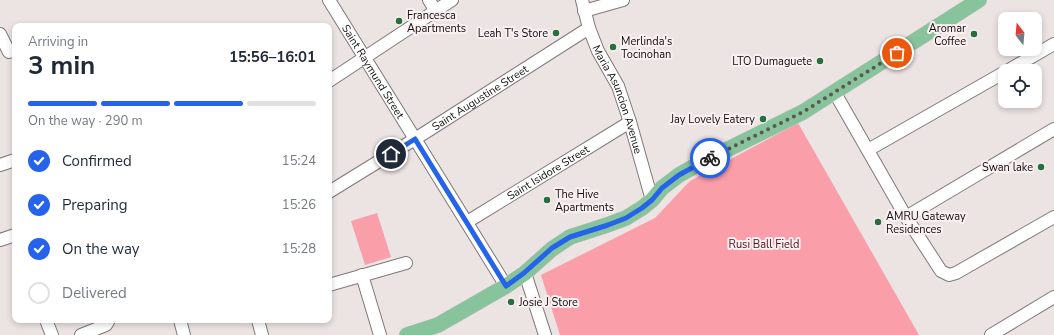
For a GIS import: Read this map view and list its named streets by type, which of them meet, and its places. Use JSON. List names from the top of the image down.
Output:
{
  "streets": {
    "street": [
      "Saint Raymund Street",
      "Saint Augustine Street",
      "Maria Asuncion Avenue",
      "Saint Isidore Street"
    ]
  },
  "crossings": [
    ["Saint Raymund Street", "Saint Augustine Street"],
    ["Saint Raymund Street", "Saint Isidore Street"],
    ["Saint Augustine Street", "Maria Asuncion Avenue"],
    ["Maria Asuncion Avenue", "Saint Isidore Street"]
  ],
  "parks": ["Rusi Ball Field"],
  "places": [
    "Francesca Apartments",
    "Leah T's Store",
    "Aromar Coffee",
    "Merlinda's Tocinohan",
    "LTO Dumaguete",
    "Jay Lovely Eatery",
    "Swan lake",
    "The Hive Apartments",
    "AMRU Gateway Residences",
    "Josie J Store"
  ],
  "north": "top",
  "page": {
    "heading": ["3 min", "Arriving in", "15:56–16:01"],
    "bar": "On the way · 290 m",
    "list": [
      ["Confirmed", "15:24"],
      ["Preparing", "15:26"],
      ["On the way", "15:28"],
      "Delivered"
    ]
  }
}
